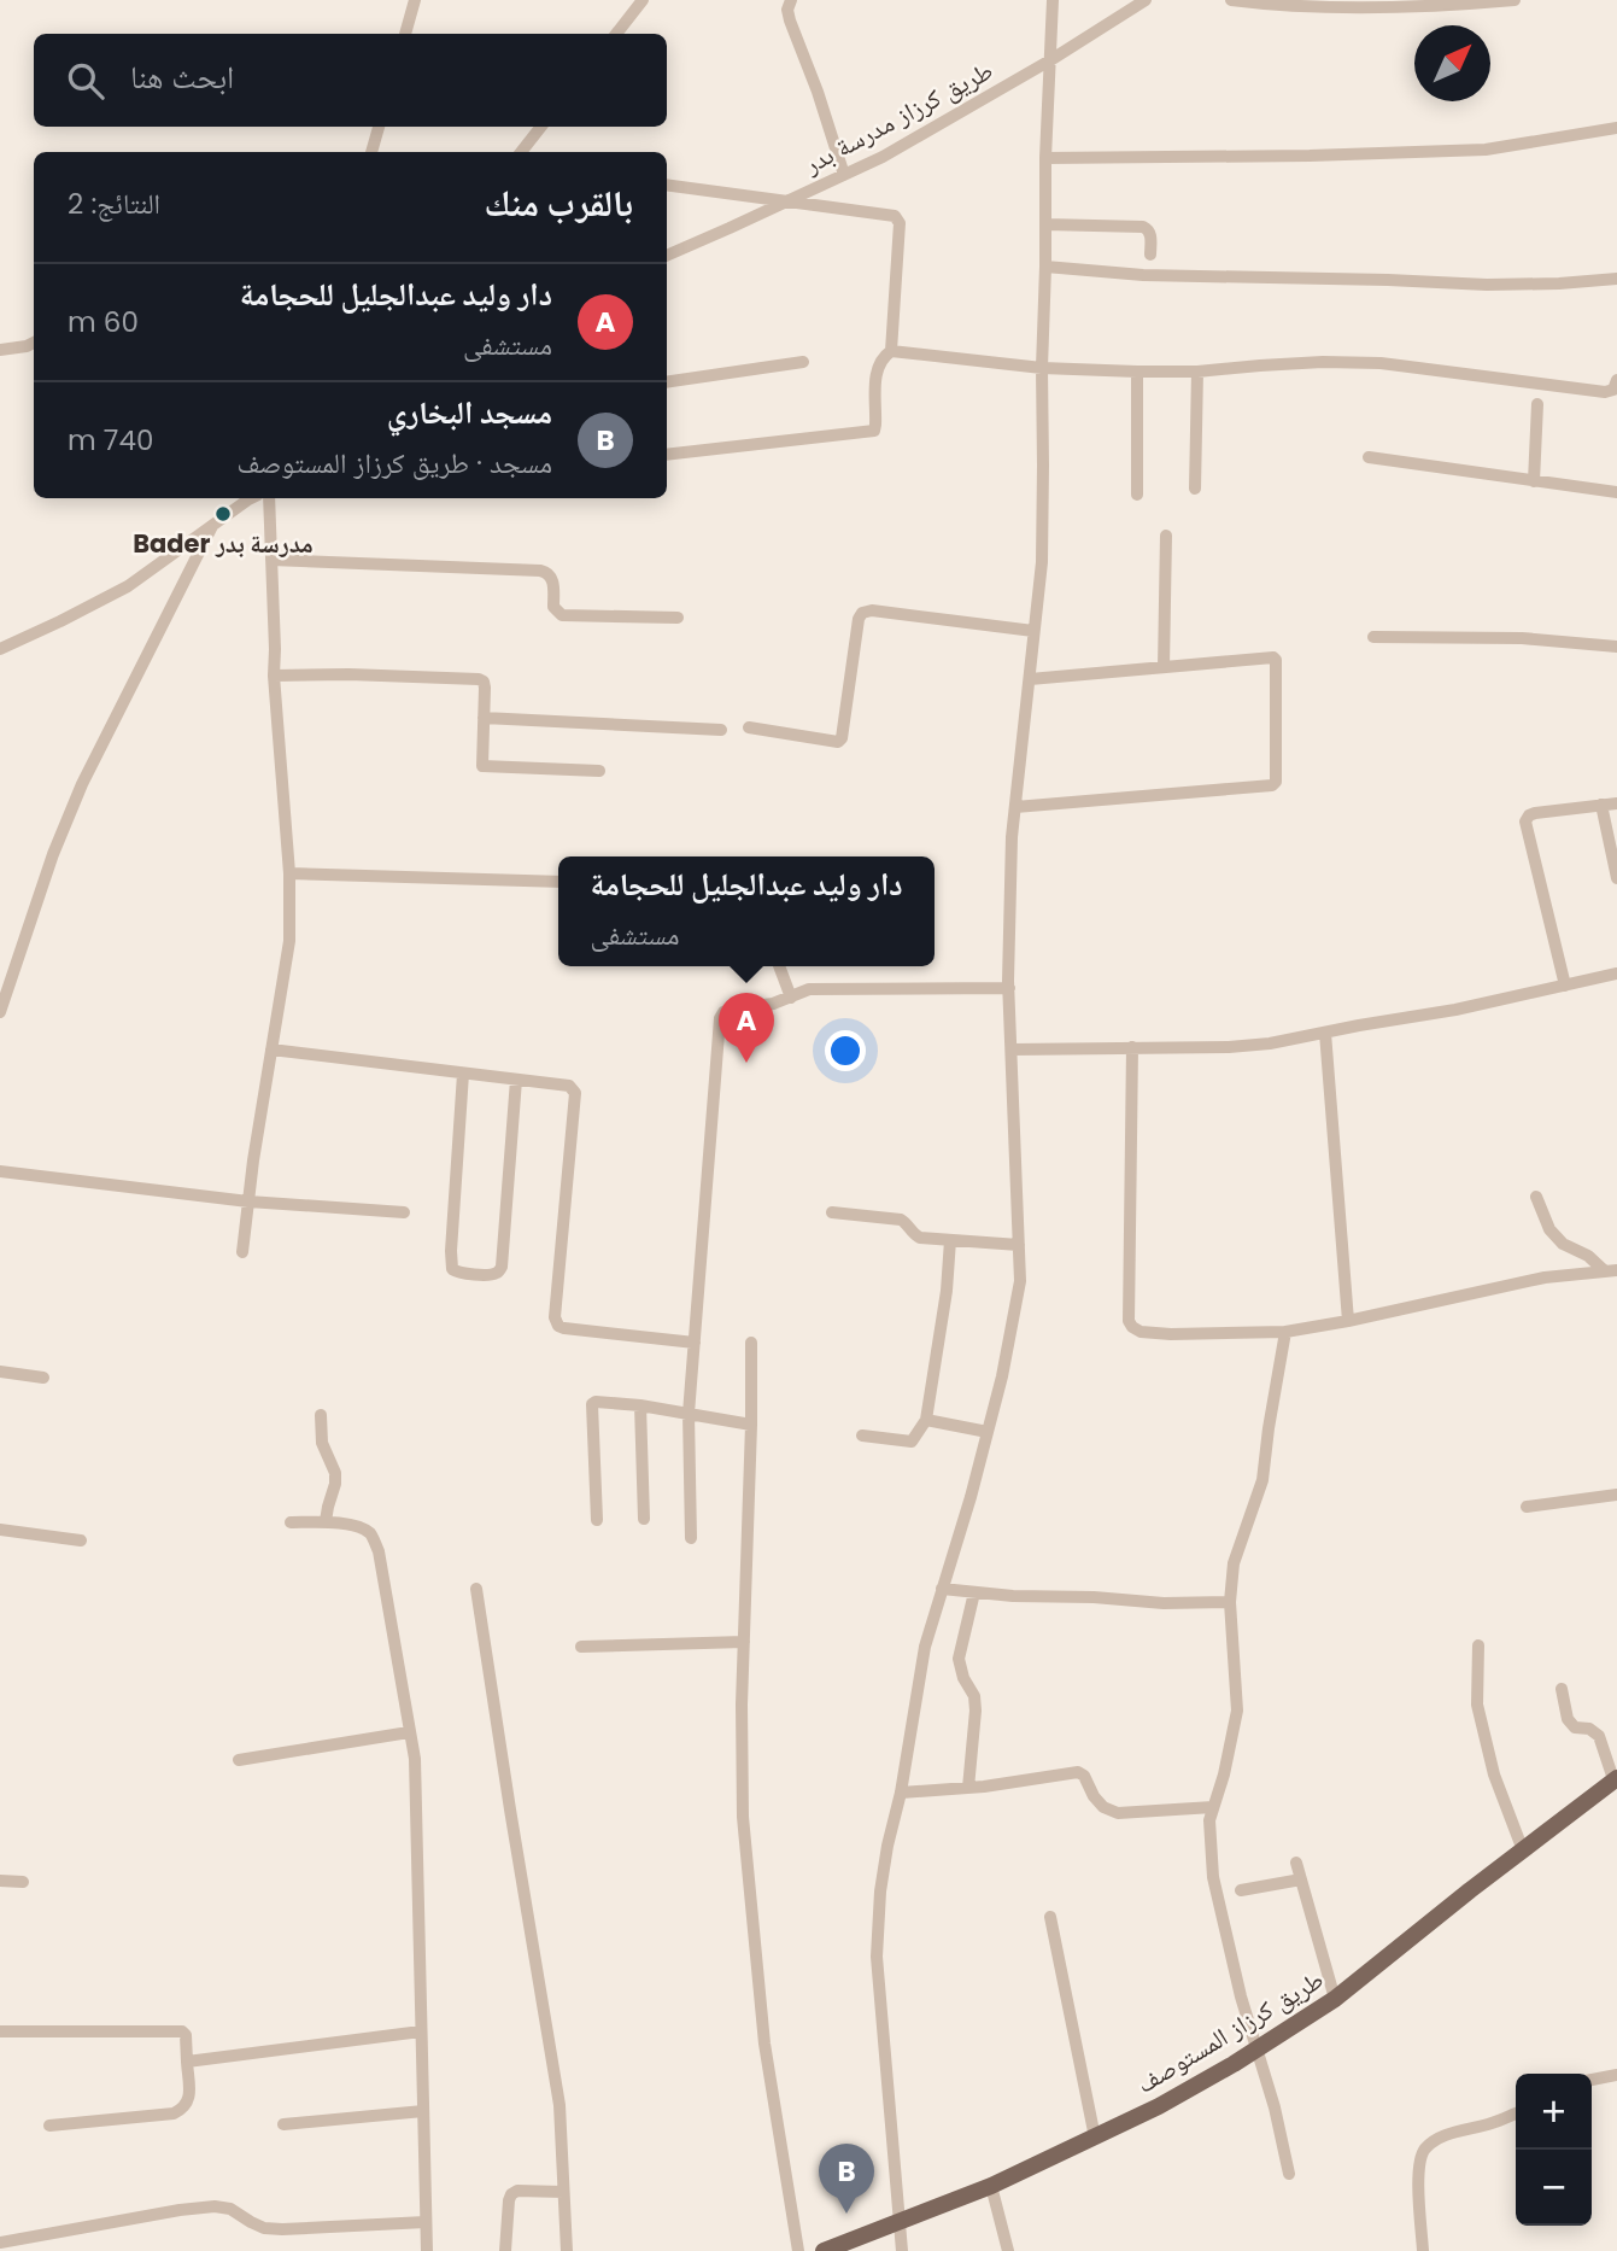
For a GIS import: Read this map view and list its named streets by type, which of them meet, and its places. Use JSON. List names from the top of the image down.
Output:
{
  "streets": {
    "main road": ["طريق كرزاز المستوصف"],
    "street": ["طريق كرزاز مدرسة بدر"]
  },
  "places": ["Bader مدرسة بدر"],
  "north": "top right",
  "page": {
    "search": "ابحث هنا",
    "heading": ["بالقرب منك", "النتائج: 2"],
    "list": [
      {
        "mark": "A",
        "name": "دار وليد عبدالجليل للحجامة",
        "note": "مستشفى",
        "value": "60 m"
      },
      {
        "mark": "B",
        "name": "مسجد البخاري",
        "note": "مسجد · طريق كرزاز المستوصف",
        "value": "740 m"
      }
    ],
    "popup": ["دار وليد عبدالجليل للحجامة", "مستشفى"],
    "pins": ["A", "B"],
    "map_buttons": ["+", "−"]
  }
}
